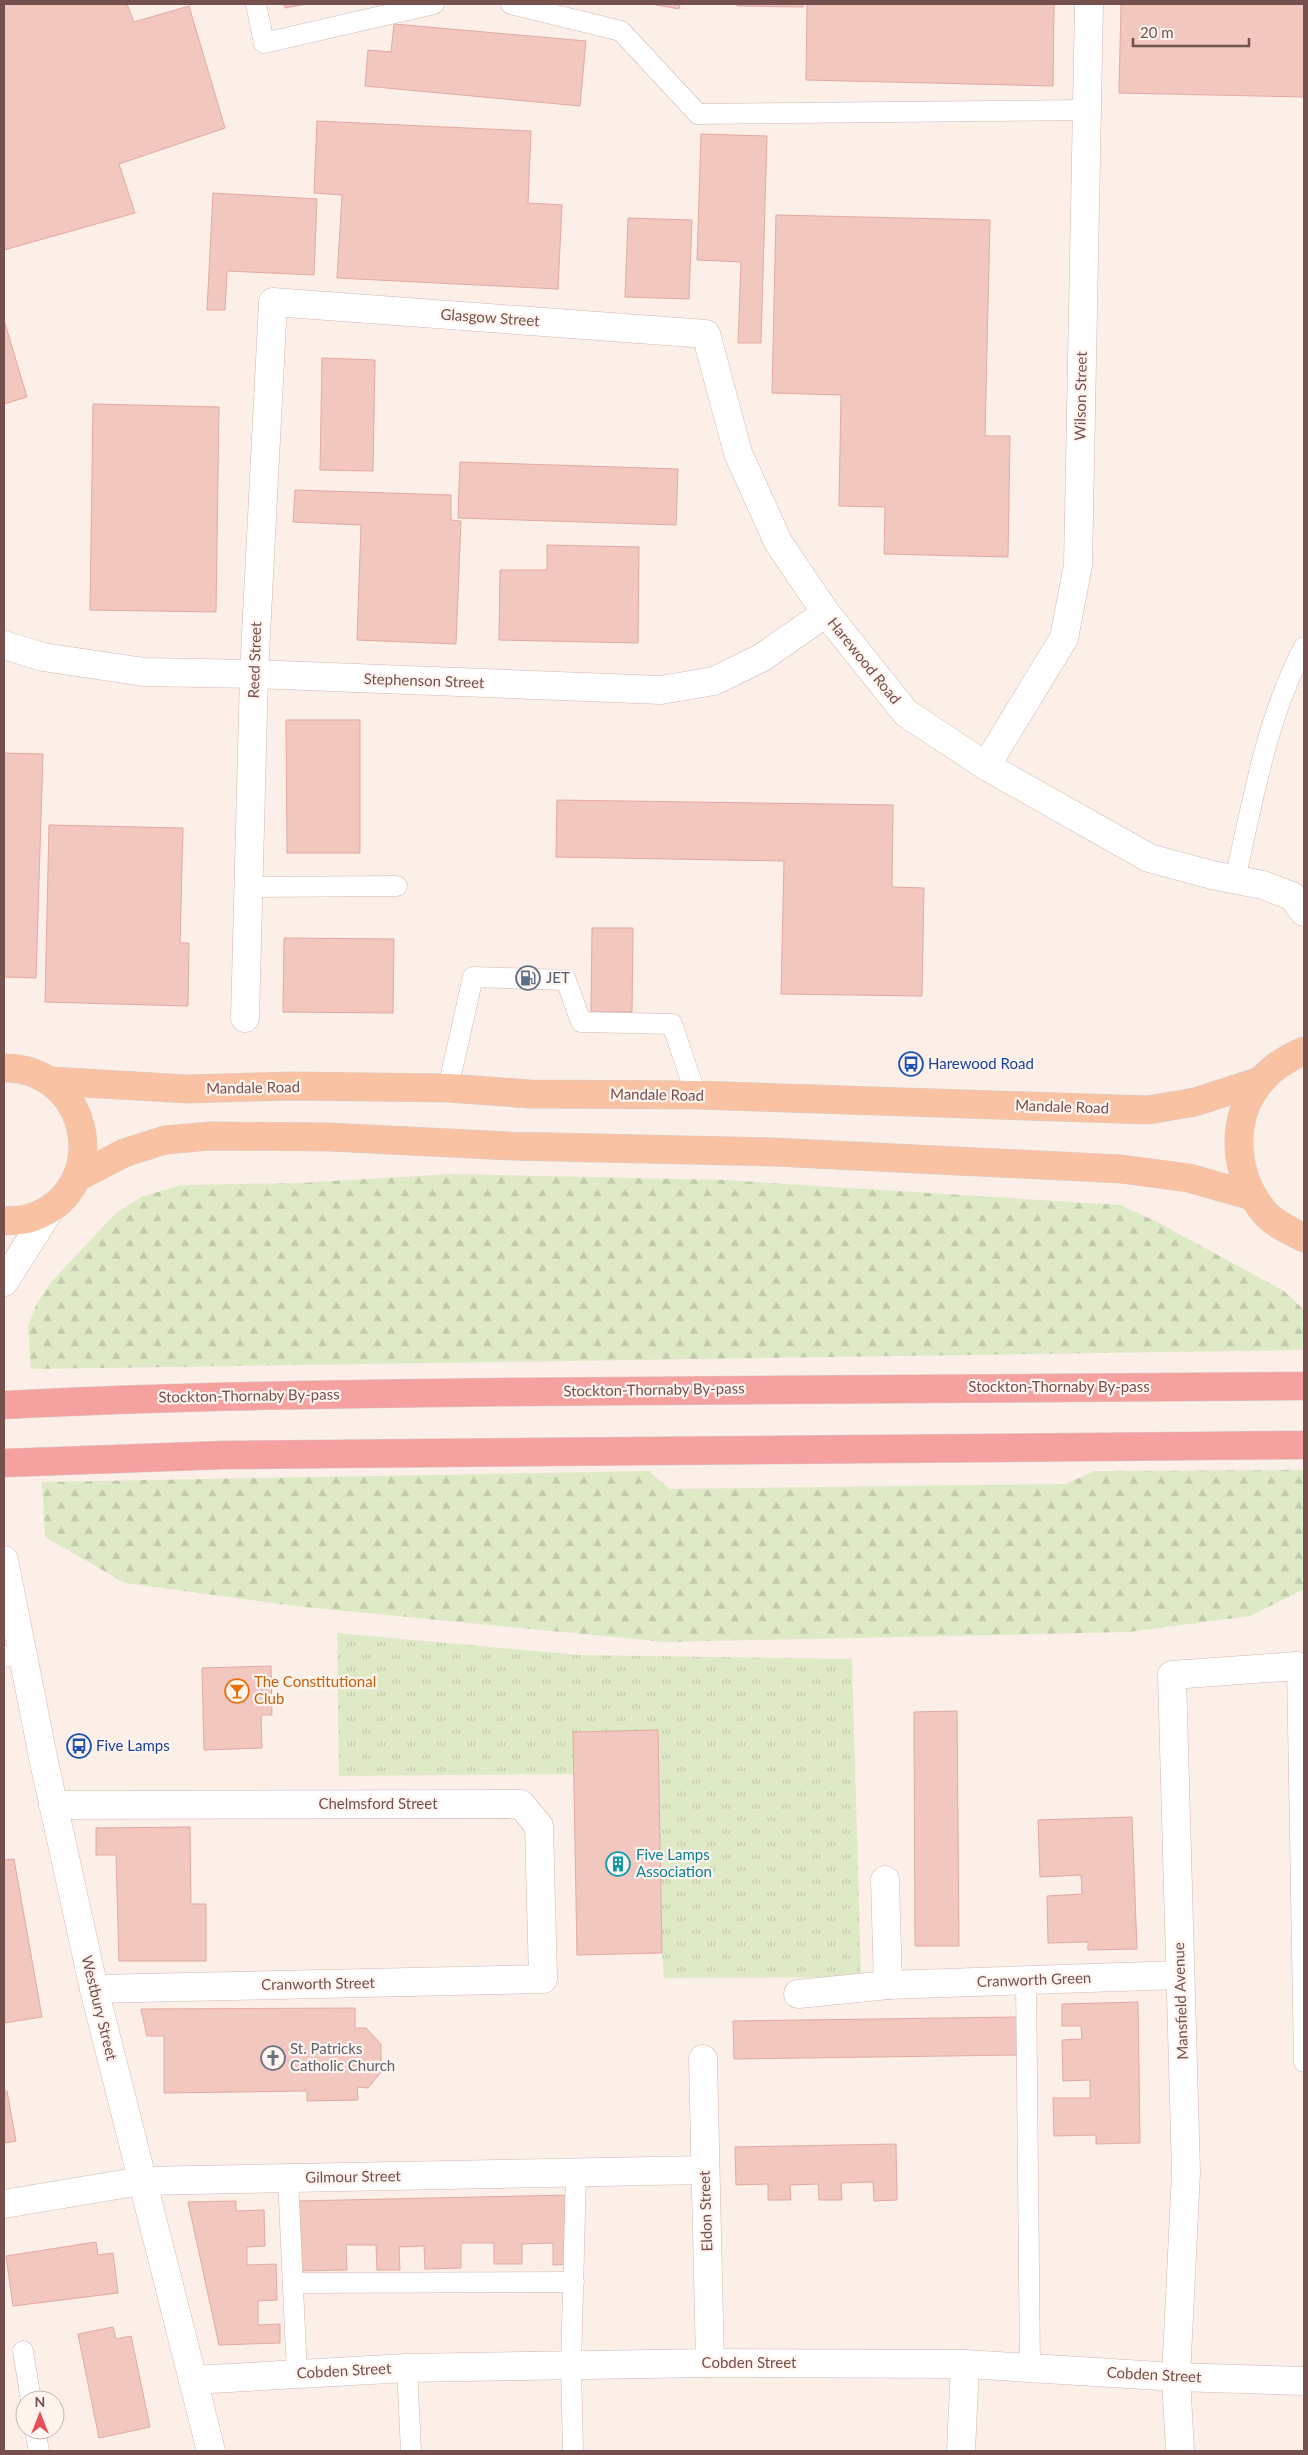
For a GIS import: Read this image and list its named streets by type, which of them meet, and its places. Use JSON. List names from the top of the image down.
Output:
{
  "streets": {
    "highway": ["Stockton-Thornaby By-pass"],
    "main road": ["Mandale Road"],
    "street": [
      "Glasgow Street",
      "Wilson Street",
      "Reed Street",
      "Harewood Road",
      "Stephenson Street",
      "Chelmsford Street",
      "Cranworth Green",
      "Cranworth Street",
      "Mansfield Avenue",
      "Westbury Street",
      "Gilmour Street",
      "Eldon Street",
      "Cobden Street"
    ]
  },
  "crossings": [
    ["Glasgow Street", "Reed Street"],
    ["Glasgow Street", "Harewood Road"],
    ["Wilson Street", "Harewood Road"],
    ["Reed Street", "Stephenson Street"],
    ["Harewood Road", "Stephenson Street"],
    ["Chelmsford Street", "Cranworth Street"],
    ["Chelmsford Street", "Westbury Street"],
    ["Cranworth Green", "Mansfield Avenue"],
    ["Cranworth Street", "Westbury Street"],
    ["Mansfield Avenue", "Cobden Street"],
    ["Westbury Street", "Gilmour Street"],
    ["Westbury Street", "Cobden Street"],
    ["Gilmour Street", "Eldon Street"],
    ["Eldon Street", "Cobden Street"]
  ],
  "places": {
    "fuel station": ["JET"],
    "bus stop": ["Harewood Road", "Five Lamps"],
    "bar": ["The Constitutional Club"],
    "building": ["Five Lamps Association"],
    "church": ["St. Patricks Catholic Church"]
  },
  "scale_bar": "20 m",
  "north": "top"
}
